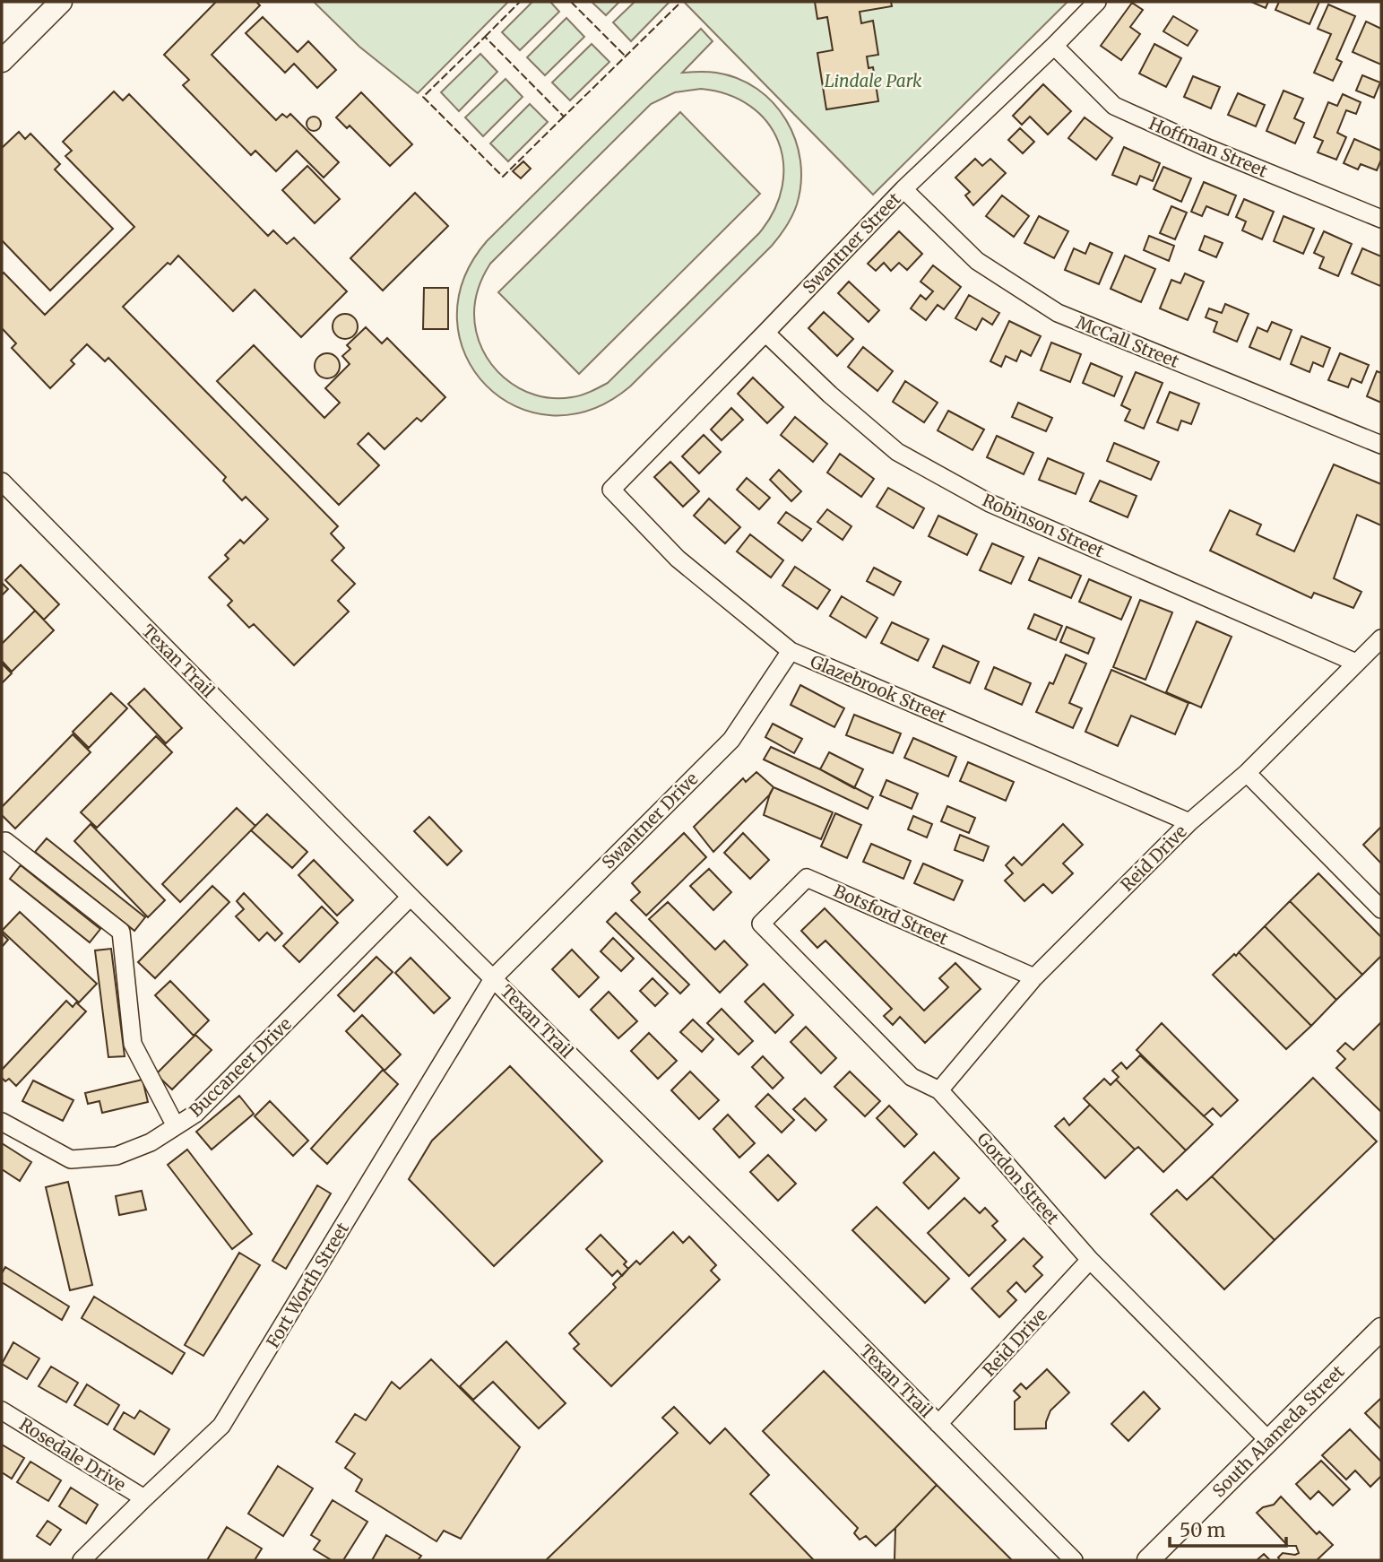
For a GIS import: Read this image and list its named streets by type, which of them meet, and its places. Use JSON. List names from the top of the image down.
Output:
{
  "streets": {
    "main road": ["South Alameda Street"],
    "street": [
      "Hoffman Street",
      "Swantner Street",
      "McCall Street",
      "Robinson Street",
      "Texan Trail",
      "Glazebrook Street",
      "Swantner Drive",
      "Reid Drive",
      "Botsford Street",
      "Buccaneer Drive",
      "Gordon Street",
      "Fort Worth Street",
      "Rosedale Drive"
    ]
  },
  "crossings": [
    ["Hoffman Street", "Swantner Street"],
    ["Swantner Street", "McCall Street"],
    ["Swantner Street", "Robinson Street"],
    ["Swantner Street", "Glazebrook Street"],
    ["Robinson Street", "Reid Drive"],
    ["Texan Trail", "Swantner Drive"],
    ["Texan Trail", "Reid Drive"],
    ["Texan Trail", "Buccaneer Drive"],
    ["Texan Trail", "Fort Worth Street"],
    ["Glazebrook Street", "Swantner Drive"],
    ["Glazebrook Street", "Reid Drive"],
    ["Swantner Drive", "Fort Worth Street"],
    ["Reid Drive", "Botsford Street"],
    ["Reid Drive", "Gordon Street"],
    ["Botsford Street", "Gordon Street"],
    ["Gordon Street", "South Alameda Street"],
    ["Fort Worth Street", "Rosedale Drive"]
  ],
  "parks": ["Lindale Park"],
  "scale_bar": "50 m"
}
